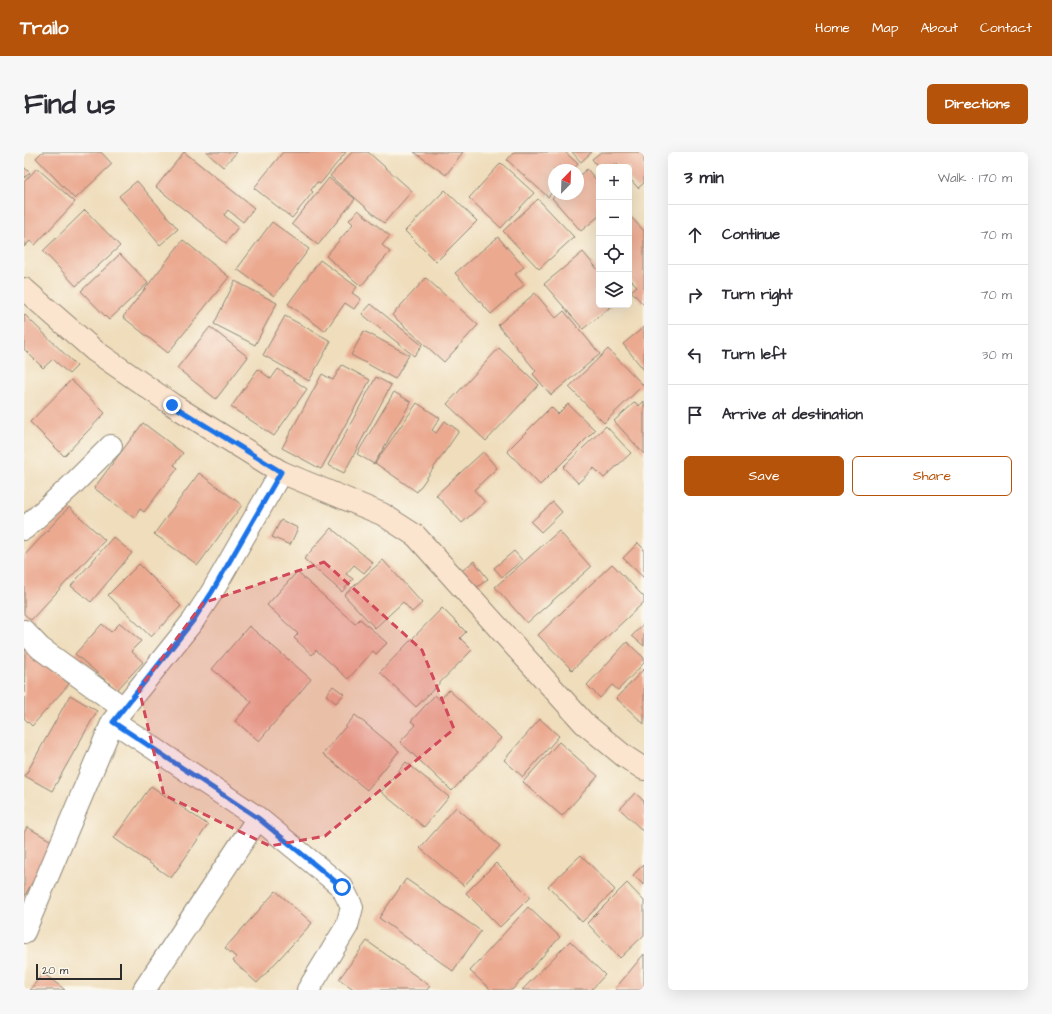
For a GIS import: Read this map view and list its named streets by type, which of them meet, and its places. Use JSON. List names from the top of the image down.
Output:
{
  "scale_bar": "20 m",
  "north": "top right",
  "page": {
    "header": "Trailo",
    "nav": [
      "Home",
      "Map",
      "About",
      "Contact"
    ],
    "buttons": [
      "Directions",
      ["Save", "Share"]
    ],
    "title": "Find us",
    "heading": ["3 min", "Walk · 170 m"],
    "map_buttons": ["+", "−"],
    "list": [
      ["Continue", "70 m"],
      ["Turn right", "70 m"],
      ["Turn left", "30 m"],
      "Arrive at destination"
    ],
    "scale": "20 m"
  }
}
